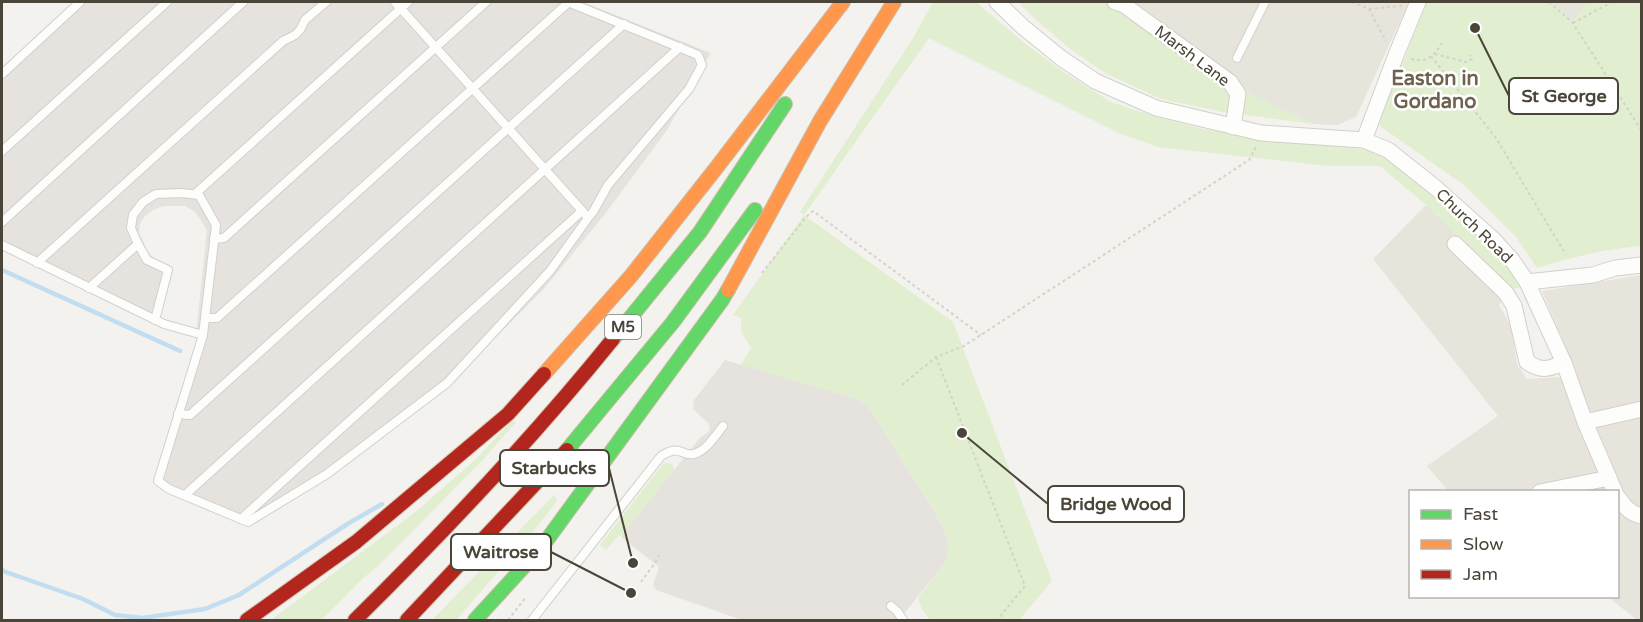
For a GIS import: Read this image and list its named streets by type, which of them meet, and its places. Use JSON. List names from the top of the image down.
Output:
{
  "streets": {
    "highway": ["M5"],
    "street": ["Marsh Lane", "Church Road"]
  },
  "districts": ["Easton in Gordano"],
  "places": [
    "St George",
    "Bridge Wood",
    "Starbucks",
    "Waitrose"
  ],
  "legend": ["Fast", "Slow", "Jam"]
}
